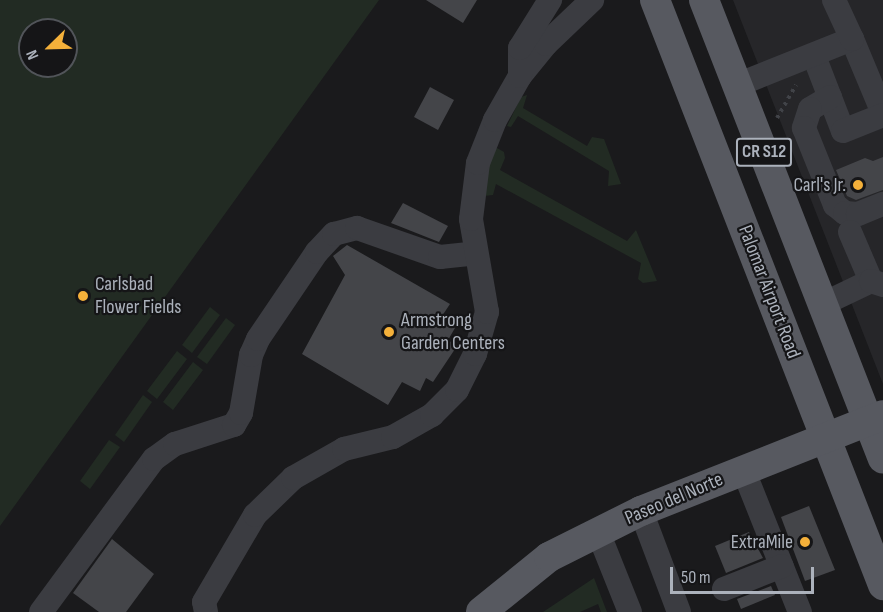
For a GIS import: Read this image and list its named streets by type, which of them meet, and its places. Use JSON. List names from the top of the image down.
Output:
{
  "streets": {
    "main road": ["CR S12", "Palomar Airport Road", "Paseo del Norte"]
  },
  "crossings": [
    ["CR S12", "Paseo del Norte"],
    ["Palomar Airport Road", "Paseo del Norte"]
  ],
  "places": [
    "Carl's Jr.",
    "Carlsbad Flower Fields",
    "Armstrong Garden Centers",
    "ExtraMile"
  ],
  "scale_bar": "50 m",
  "north": "bottom left"
}
